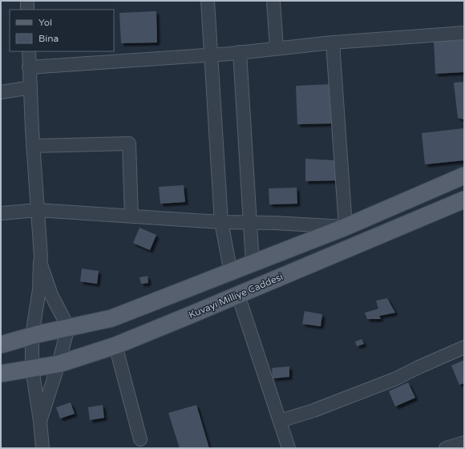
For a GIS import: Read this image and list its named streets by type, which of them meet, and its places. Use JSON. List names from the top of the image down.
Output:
{
  "streets": {
    "main road": ["Kuvayı Milliye Caddesi"]
  },
  "legend": ["Yol", "Bina"]
}
